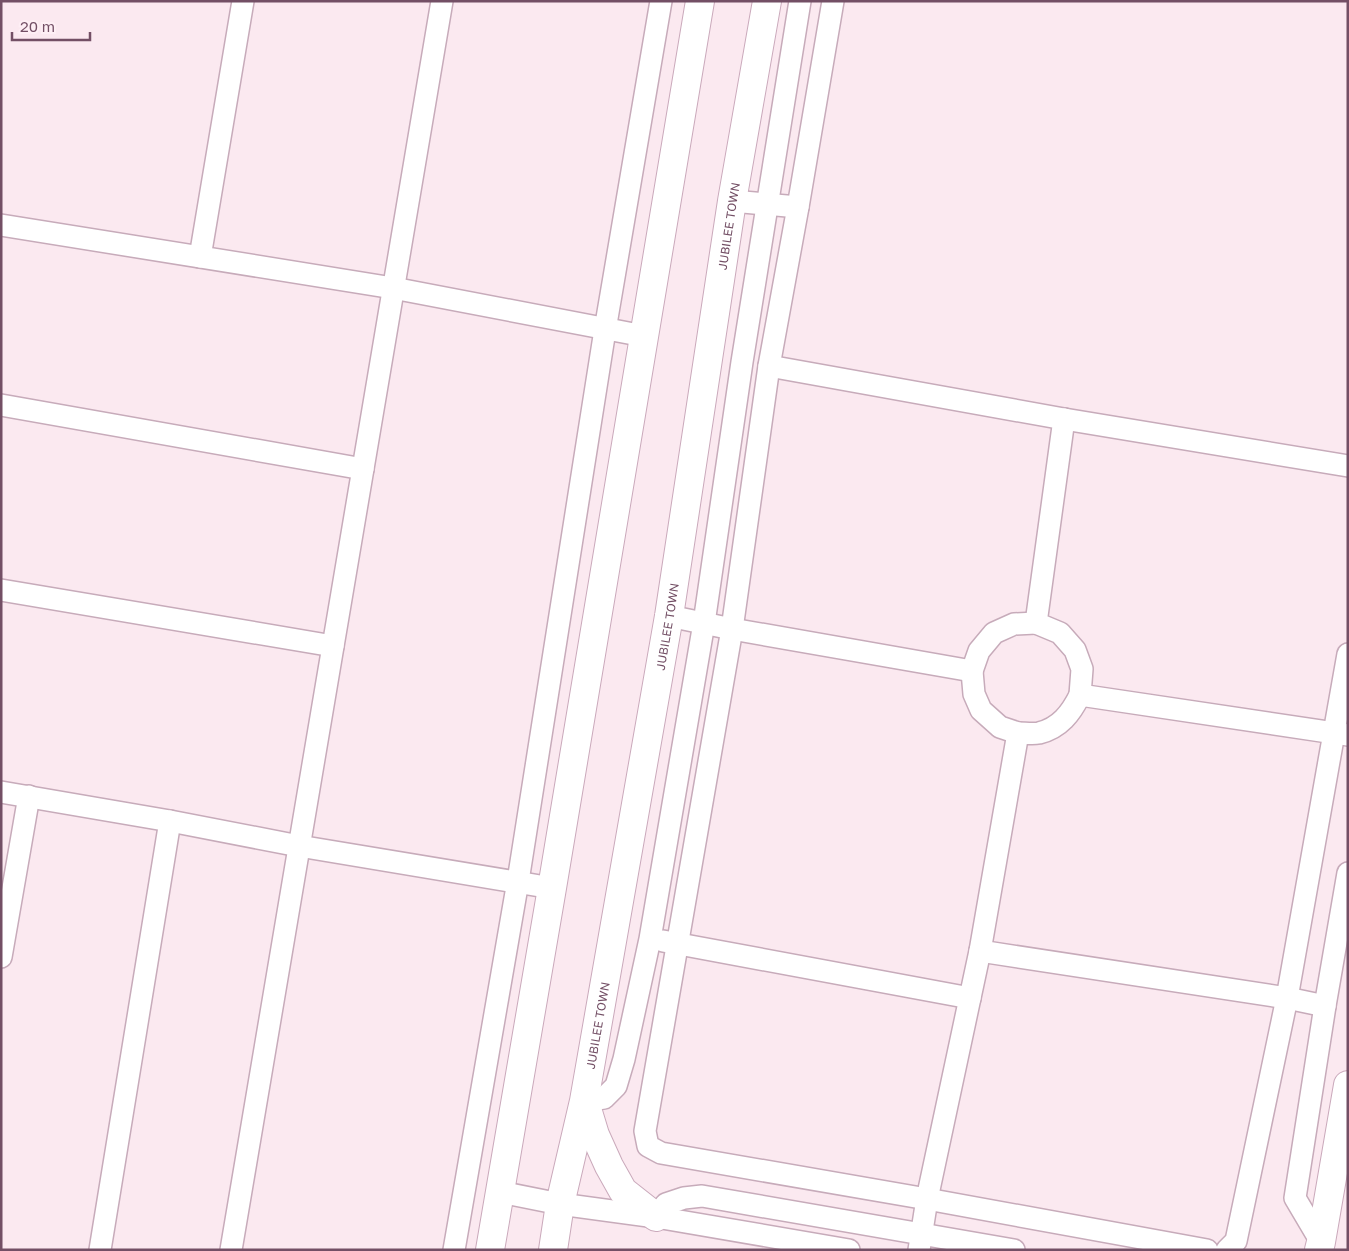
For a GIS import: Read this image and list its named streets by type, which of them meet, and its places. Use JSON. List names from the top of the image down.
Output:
{
  "streets": {
    "street": ["JUBILEE TOWN"]
  },
  "scale_bar": "20 m"
}
